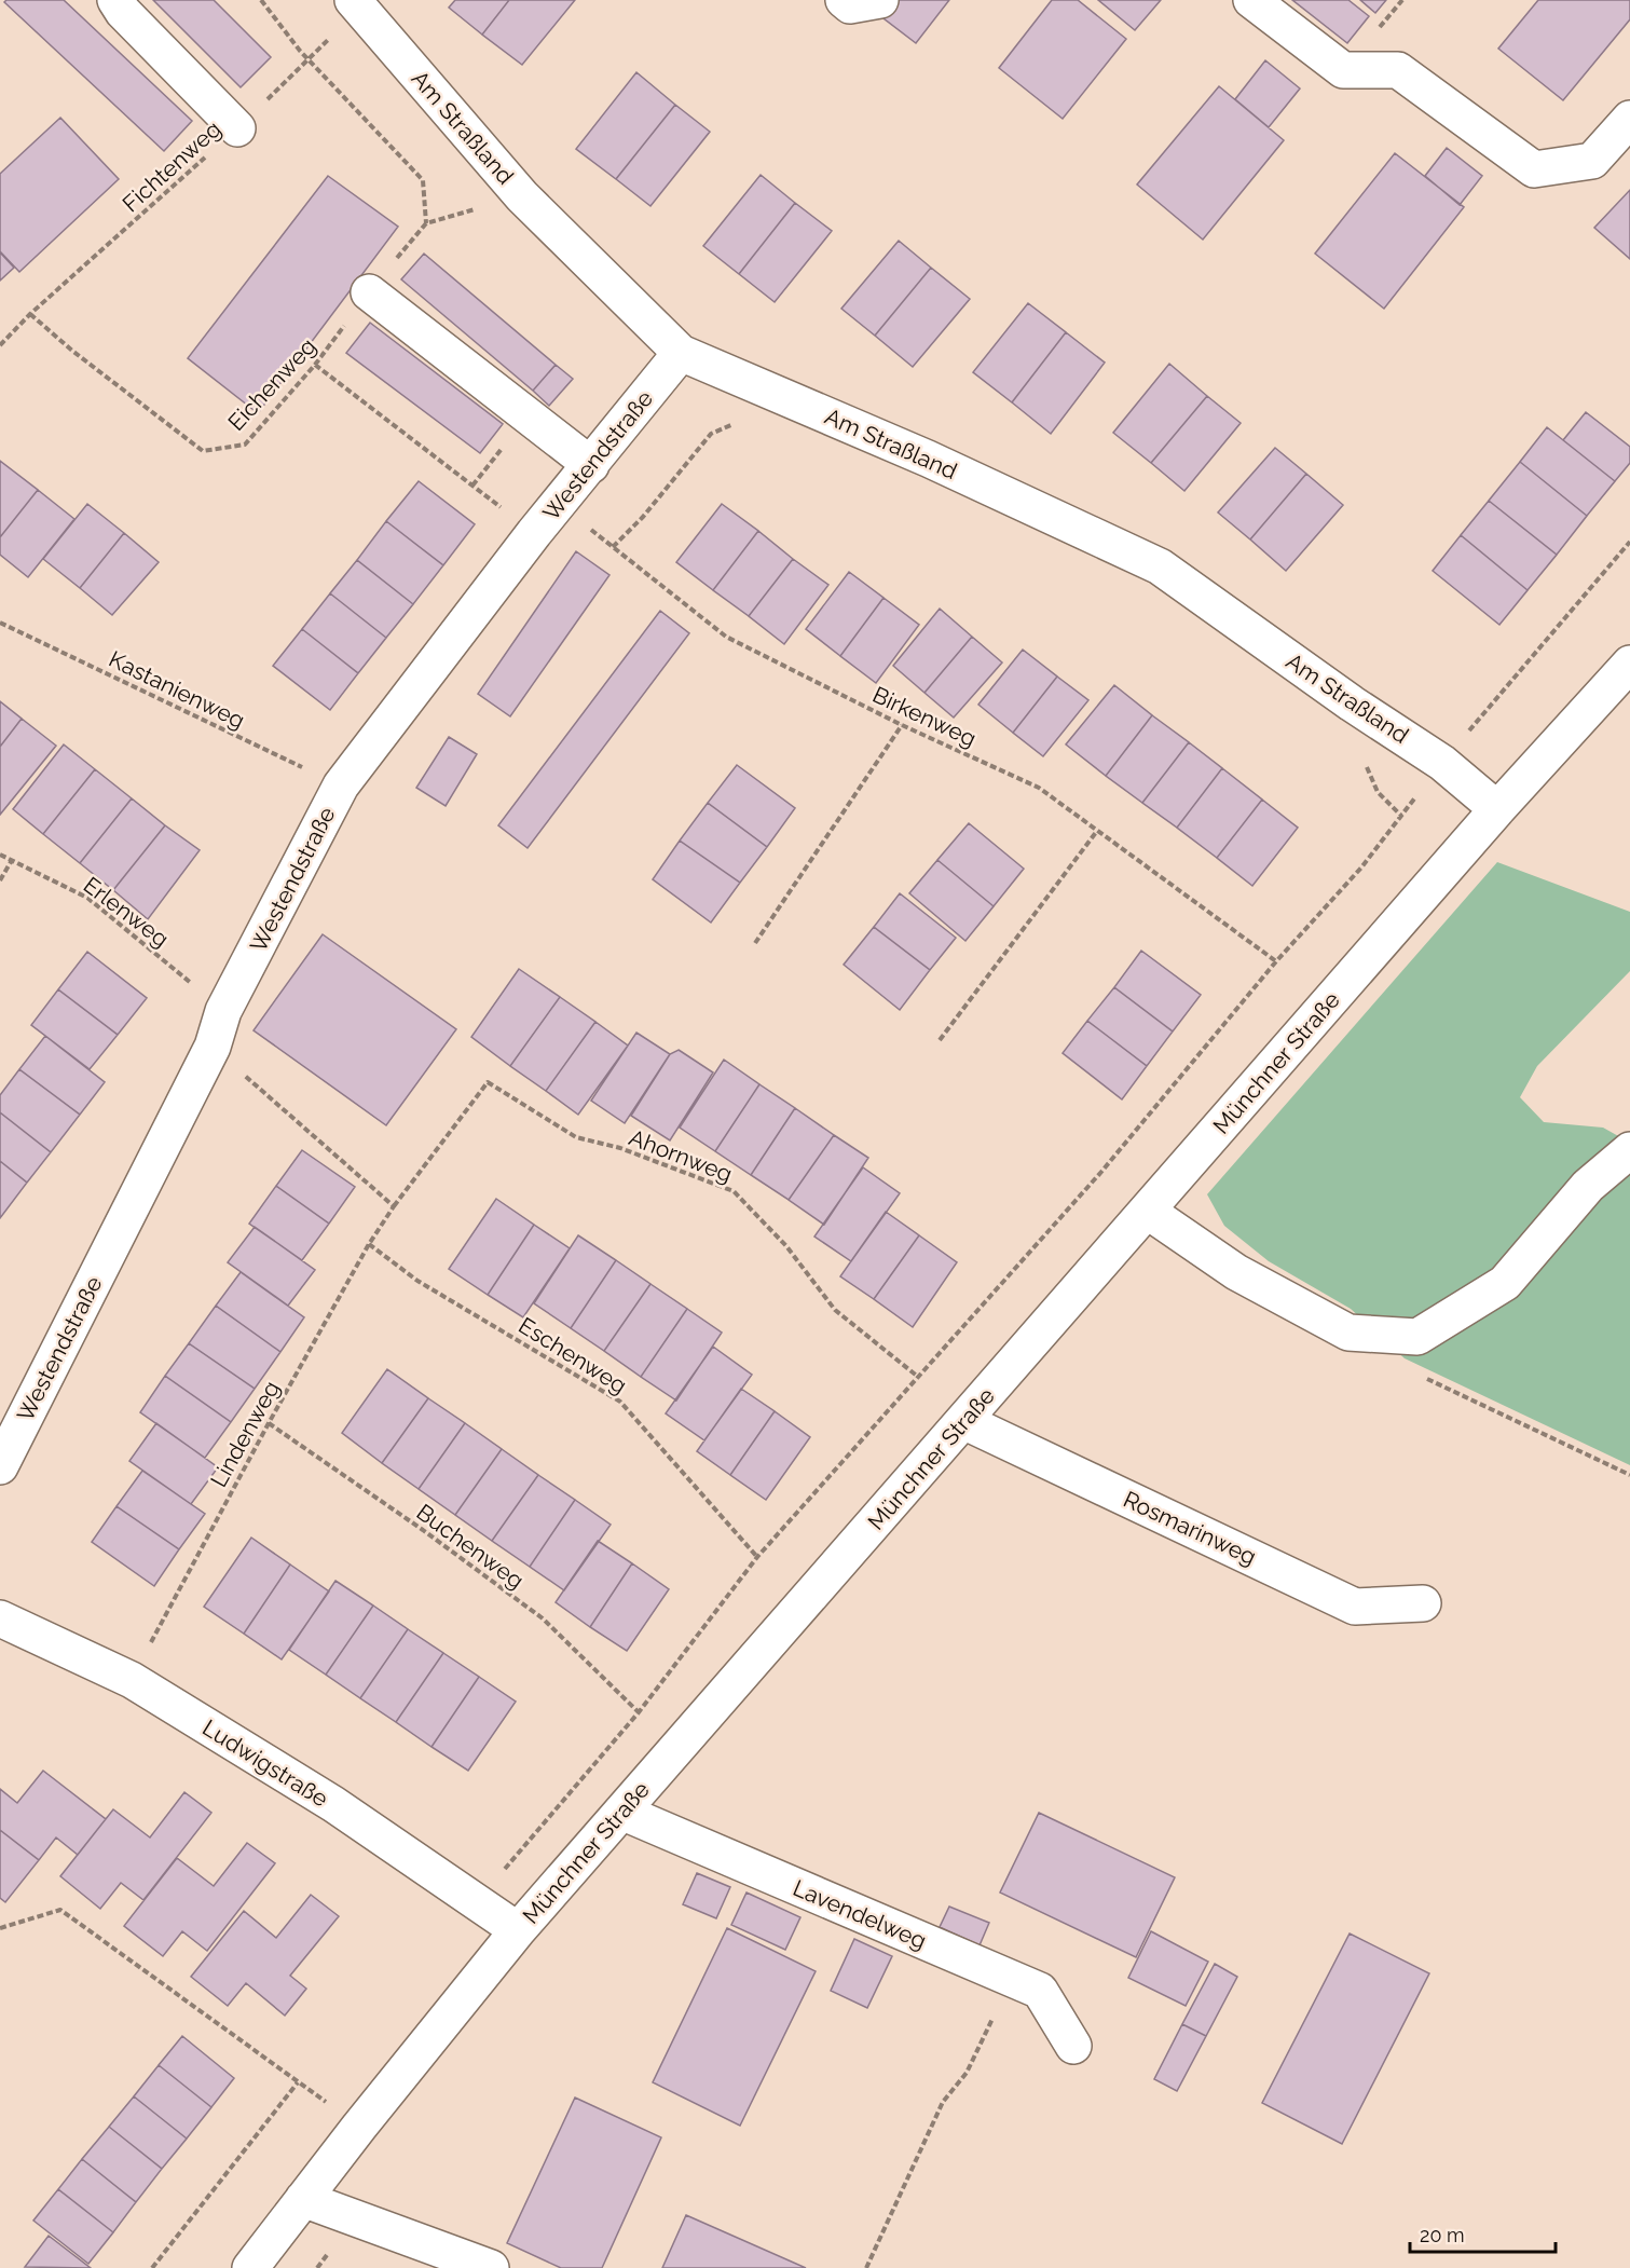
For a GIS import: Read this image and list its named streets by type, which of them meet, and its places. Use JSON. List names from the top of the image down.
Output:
{
  "streets": {
    "street": [
      "Am Straßland",
      "Westendstraße",
      "Münchner Straße",
      "Rosmarinweg",
      "Ludwigstraße",
      "Lavendelweg"
    ],
    "path": [
      "Fichtenweg",
      "Eichenweg",
      "Kastanienweg",
      "Birkenweg",
      "Erlenweg",
      "Ahornweg",
      "Eschenweg",
      "Lindenweg",
      "Buchenweg"
    ]
  },
  "crossings": [
    ["Am Straßland", "Fichtenweg"],
    ["Am Straßland", "Westendstraße"],
    ["Am Straßland", "Münchner Straße"],
    ["Fichtenweg", "Eichenweg"],
    ["Westendstraße", "Kastanienweg"],
    ["Westendstraße", "Birkenweg"],
    ["Westendstraße", "Erlenweg"],
    ["Birkenweg", "Ahornweg"],
    ["Münchner Straße", "Rosmarinweg"],
    ["Münchner Straße", "Ludwigstraße"],
    ["Münchner Straße", "Lavendelweg"],
    ["Ahornweg", "Lindenweg"],
    ["Eschenweg", "Lindenweg"],
    ["Lindenweg", "Buchenweg"],
    ["Lindenweg", "Ludwigstraße"]
  ],
  "scale_bar": "20 m"
}
